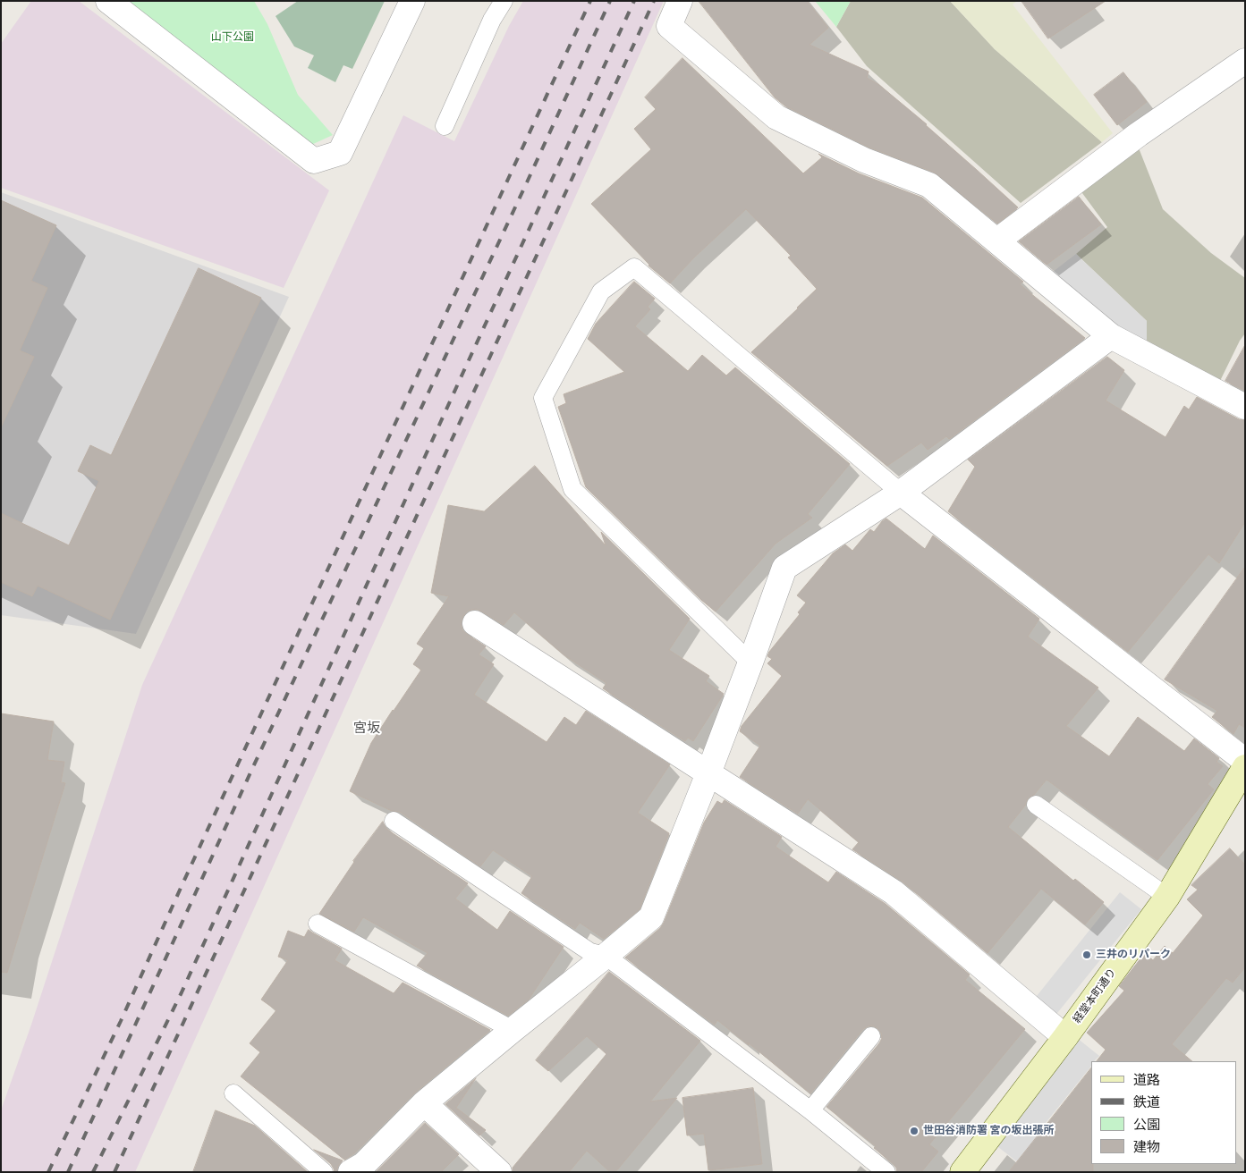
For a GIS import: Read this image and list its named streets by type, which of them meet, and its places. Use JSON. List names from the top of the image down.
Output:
{
  "streets": {
    "main road": ["経堂本町通り"]
  },
  "districts": ["宮坂"],
  "parks": ["山下公園"],
  "places": ["三井のリパーク", "世田谷消防署 宮の坂出張所"],
  "legend": [
    "道路",
    "鉄道",
    "公園",
    "建物"
  ]
}
